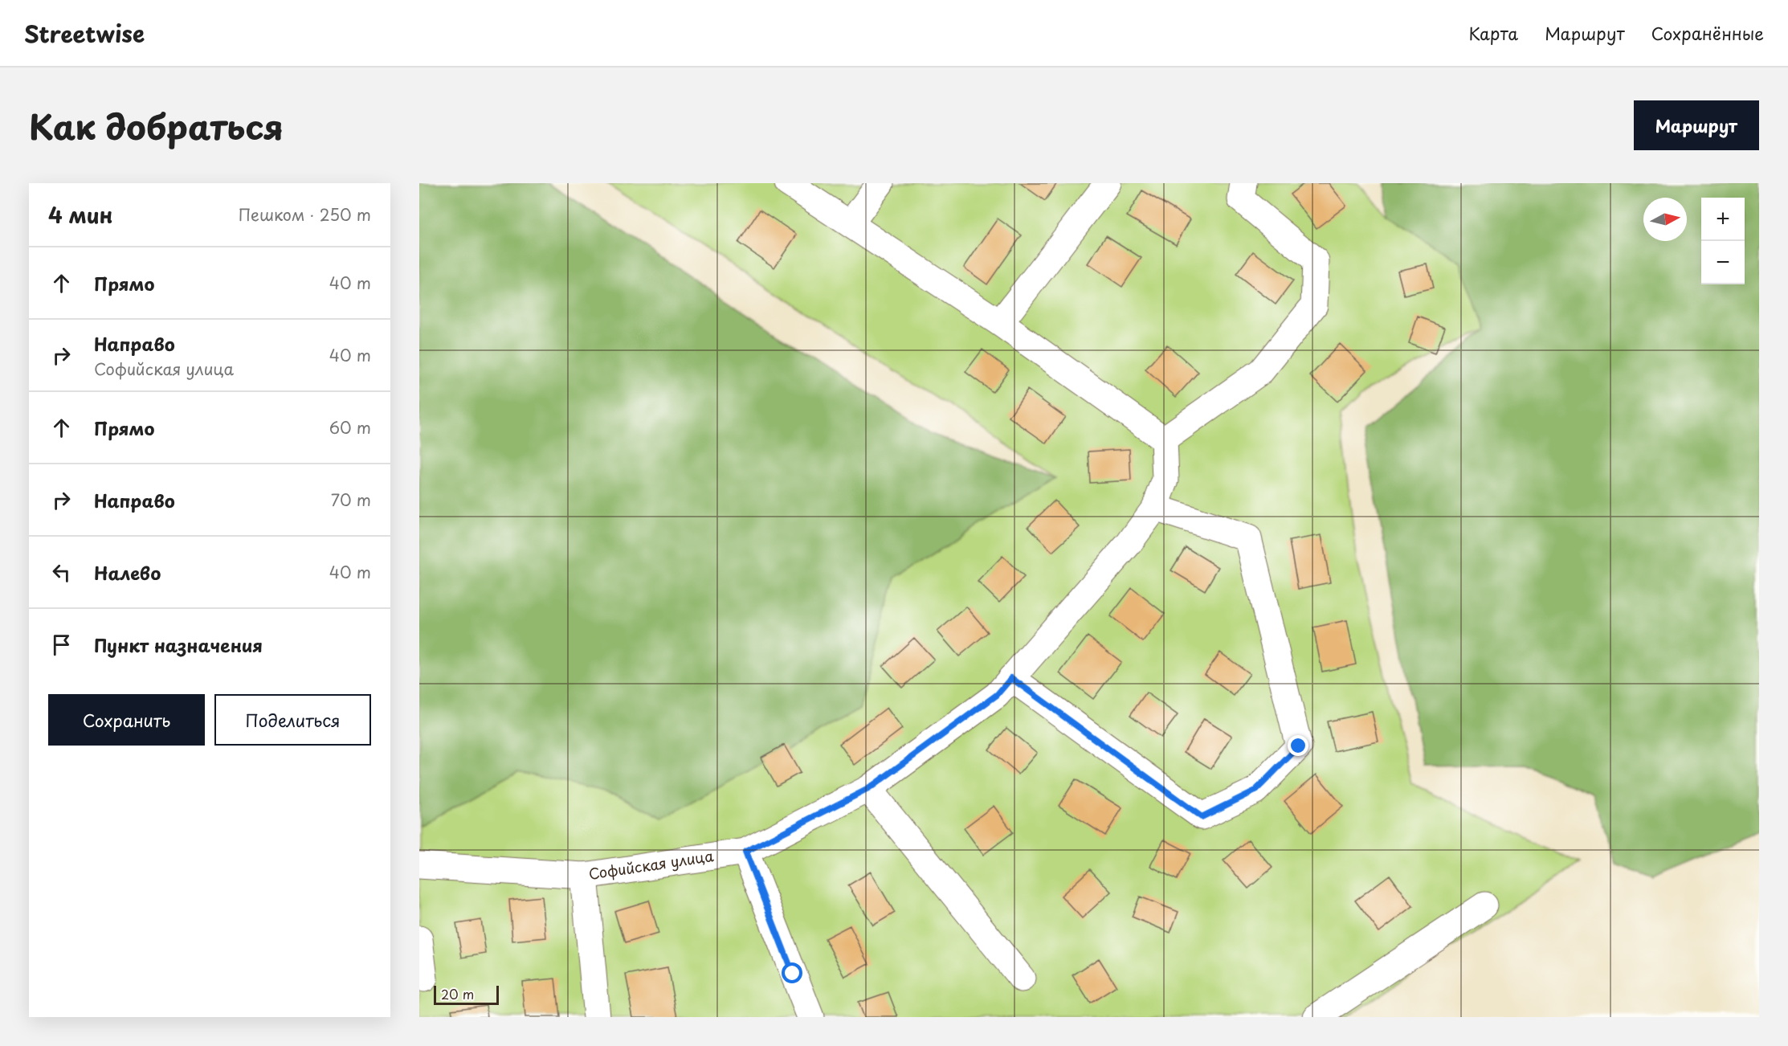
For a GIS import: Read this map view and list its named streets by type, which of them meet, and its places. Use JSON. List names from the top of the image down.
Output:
{
  "streets": {
    "street": ["Софийская улица"]
  },
  "scale_bar": "20 m",
  "north": "right",
  "page": {
    "header": "Streetwise",
    "nav": ["Карта", "Маршрут", "Сохранённые"],
    "title": "Как добраться",
    "buttons": [
      "Маршрут",
      ["Сохранить", "Поделиться"]
    ],
    "heading": ["4 мин", "Пешком · 250 m"],
    "map_buttons": ["+", "−"],
    "list": [
      ["Прямо", "40 m"],
      ["Направо", "Софийская улица", "40 m"],
      ["Прямо", "60 m"],
      ["Направо", "70 m"],
      ["Налево", "40 m"],
      "Пункт назначения"
    ],
    "scale": "20 m"
  }
}
